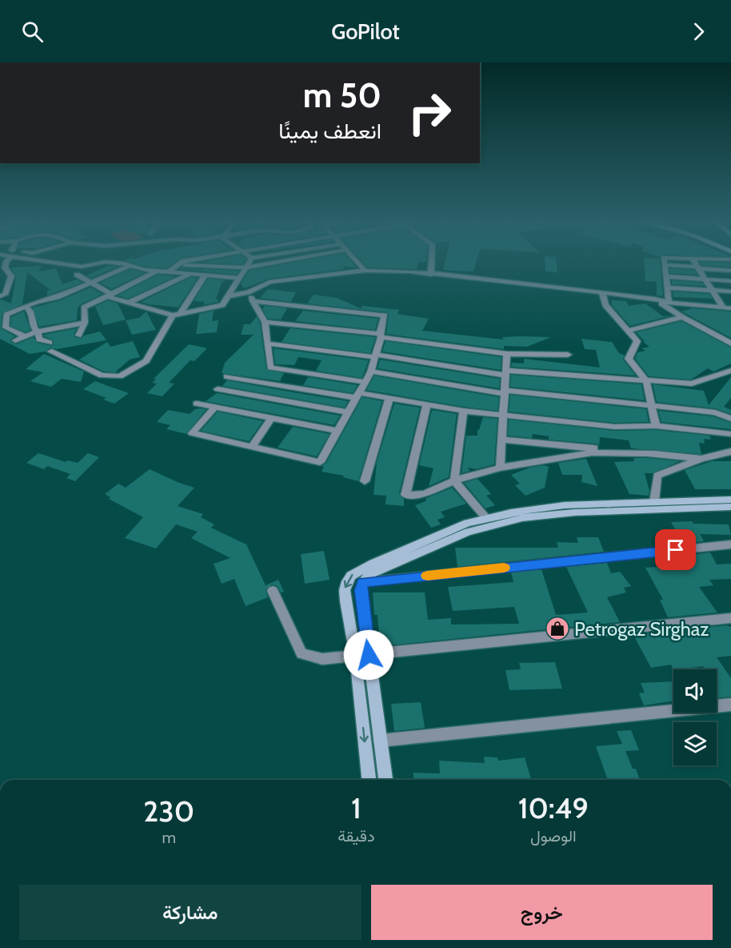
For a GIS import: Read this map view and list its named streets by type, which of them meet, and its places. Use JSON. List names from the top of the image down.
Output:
{
  "places": {
    "shop": ["Petrogaz Sirghaz"]
  },
  "page": {
    "header": "GoPilot",
    "turn": ["50 m", "انعطف يمينًا"],
    "eta": [
      "10:49",
      "الوصول",
      "1",
      "دقيقة",
      "230",
      "m"
    ],
    "buttons": ["خروج", "مشاركة"]
  }
}
